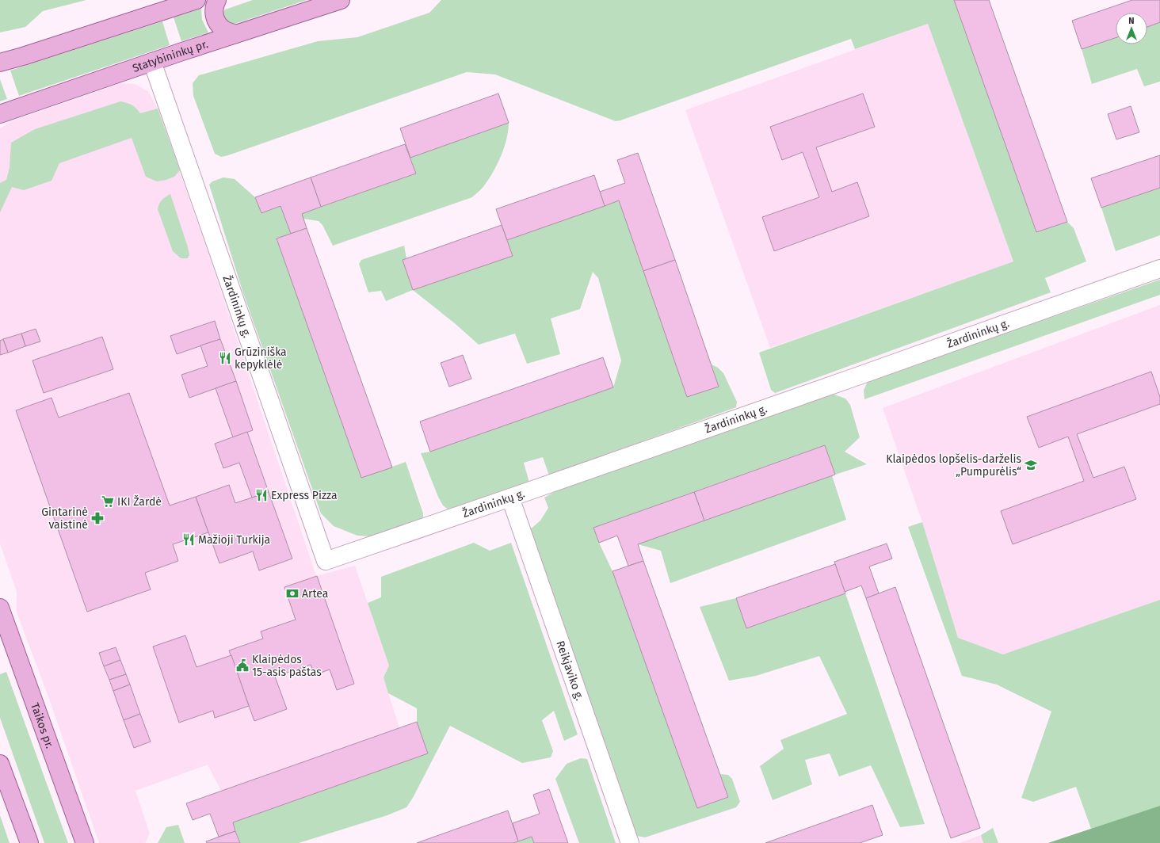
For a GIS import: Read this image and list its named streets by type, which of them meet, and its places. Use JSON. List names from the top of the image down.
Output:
{
  "streets": {
    "main road": ["Statybininkų pr.", "Taikos pr."],
    "street": ["Žardininkų g.", "Reikjaviko g."]
  },
  "crossings": [
    ["Statybininkų pr.", "Žardininkų g."],
    ["Žardininkų g.", "Reikjaviko g."]
  ],
  "places": {
    "restaurant": ["Grūziniška kepyklėlė", "Express Pizza", "Mažioji Turkija"],
    "school or university": ["Klaipėdos lopšelis-darželis „Pumpurėlis“"],
    "supermarket": ["IKI Žardė"],
    "pharmacy": ["Gintarinė vaistinė"],
    "bank": ["Artea"],
    "public building": ["Klaipėdos 15-asis paštas"]
  },
  "north": "top"
}
